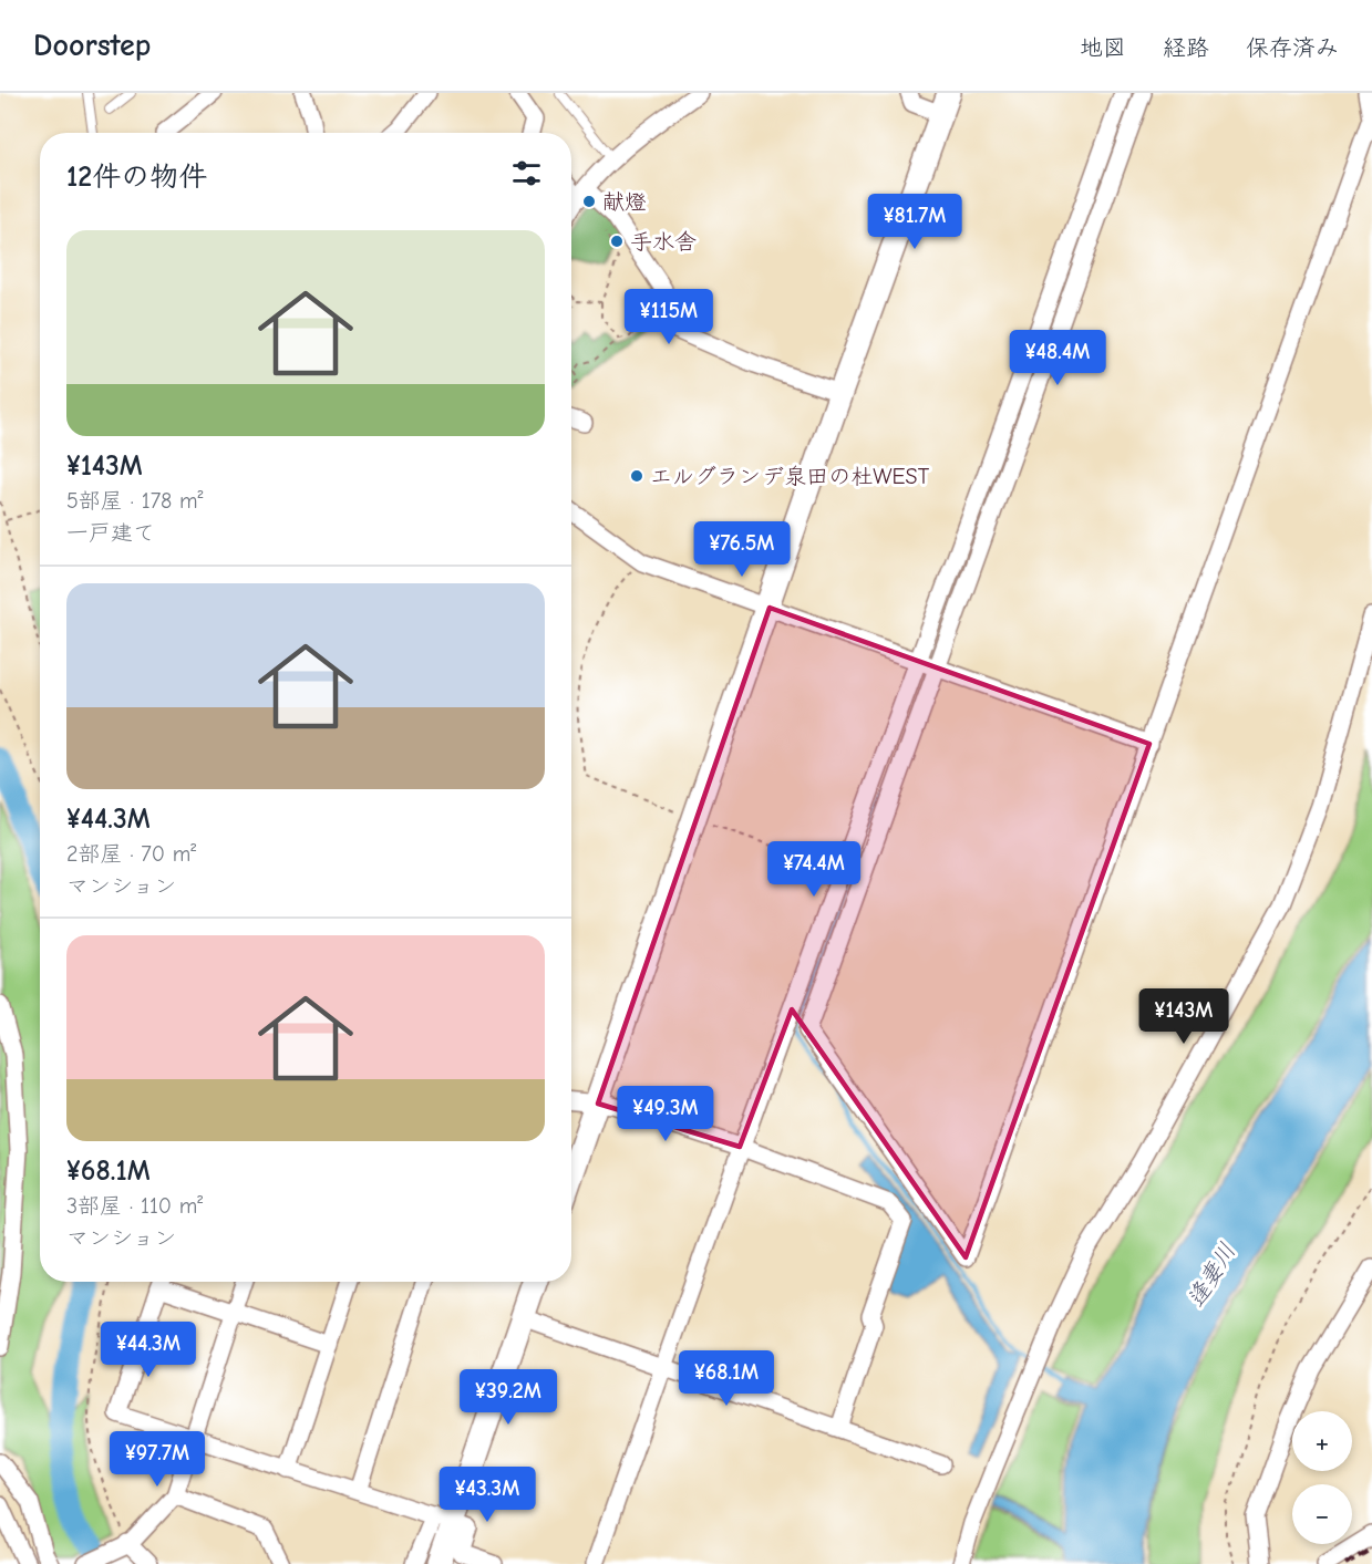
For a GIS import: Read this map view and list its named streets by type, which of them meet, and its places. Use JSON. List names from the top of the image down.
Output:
{
  "water": ["逢妻川"],
  "places": ["献燈", "手水舎", "エルグランデ泉田の杜WEST"],
  "page": {
    "header": "Doorstep",
    "nav": ["地図", "経路", "保存済み"],
    "heading": "12件の物件",
    "price": [
      "¥81.7M",
      "¥115M",
      "¥48.4M",
      "¥76.5M",
      "¥74.4M",
      "¥143M",
      "¥49.3M",
      "¥44.3M",
      "¥68.1M",
      "¥39.2M",
      "¥97.7M",
      "¥43.3M"
    ],
    "list": [
      {
        "name": "¥143M",
        "note": "5部屋 · 178 m² · 一戸建て"
      },
      {
        "name": "¥44.3M",
        "note": "2部屋 · 70 m² · マンション"
      },
      {
        "name": "¥68.1M",
        "note": "3部屋 · 110 m² · マンション"
      }
    ],
    "map_buttons": ["+", "−"]
  }
}
